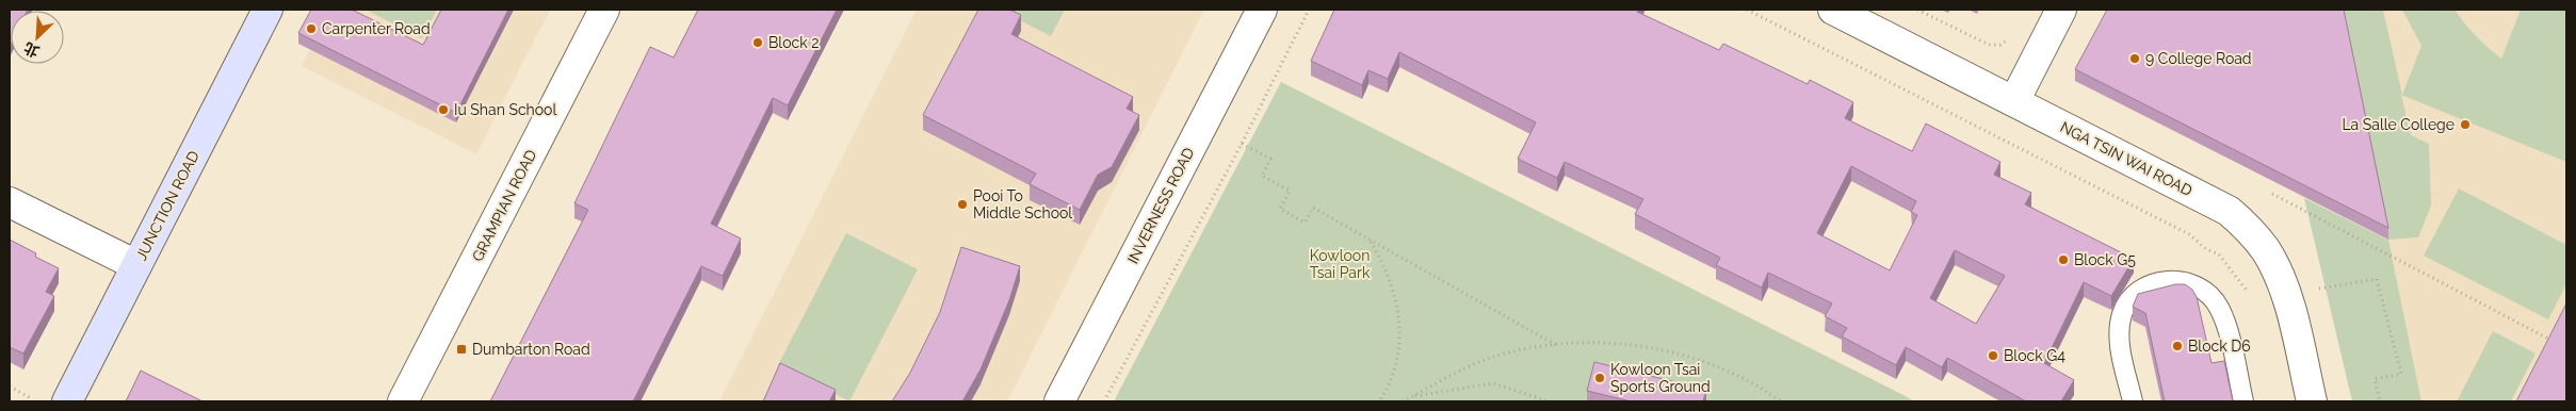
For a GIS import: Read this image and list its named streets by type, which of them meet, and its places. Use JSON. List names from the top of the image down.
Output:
{
  "streets": {
    "main road": ["JUNCTION ROAD"],
    "street": ["NGA TSIN WAI ROAD", "GRAMPIAN ROAD", "INVERNESS ROAD"]
  },
  "parks": ["Kowloon Tsai Park"],
  "places": {
    "other": [
      "Carpenter Road",
      "Block 2",
      "9 College Road",
      "Iu Shan School",
      "La Salle College",
      "Pooi To Middle School",
      "Block G5",
      "Block D6",
      "Block G4",
      "Kowloon Tsai Sports Ground"
    ],
    "transit": ["Dumbarton Road"]
  },
  "north": "bottom left"
}
